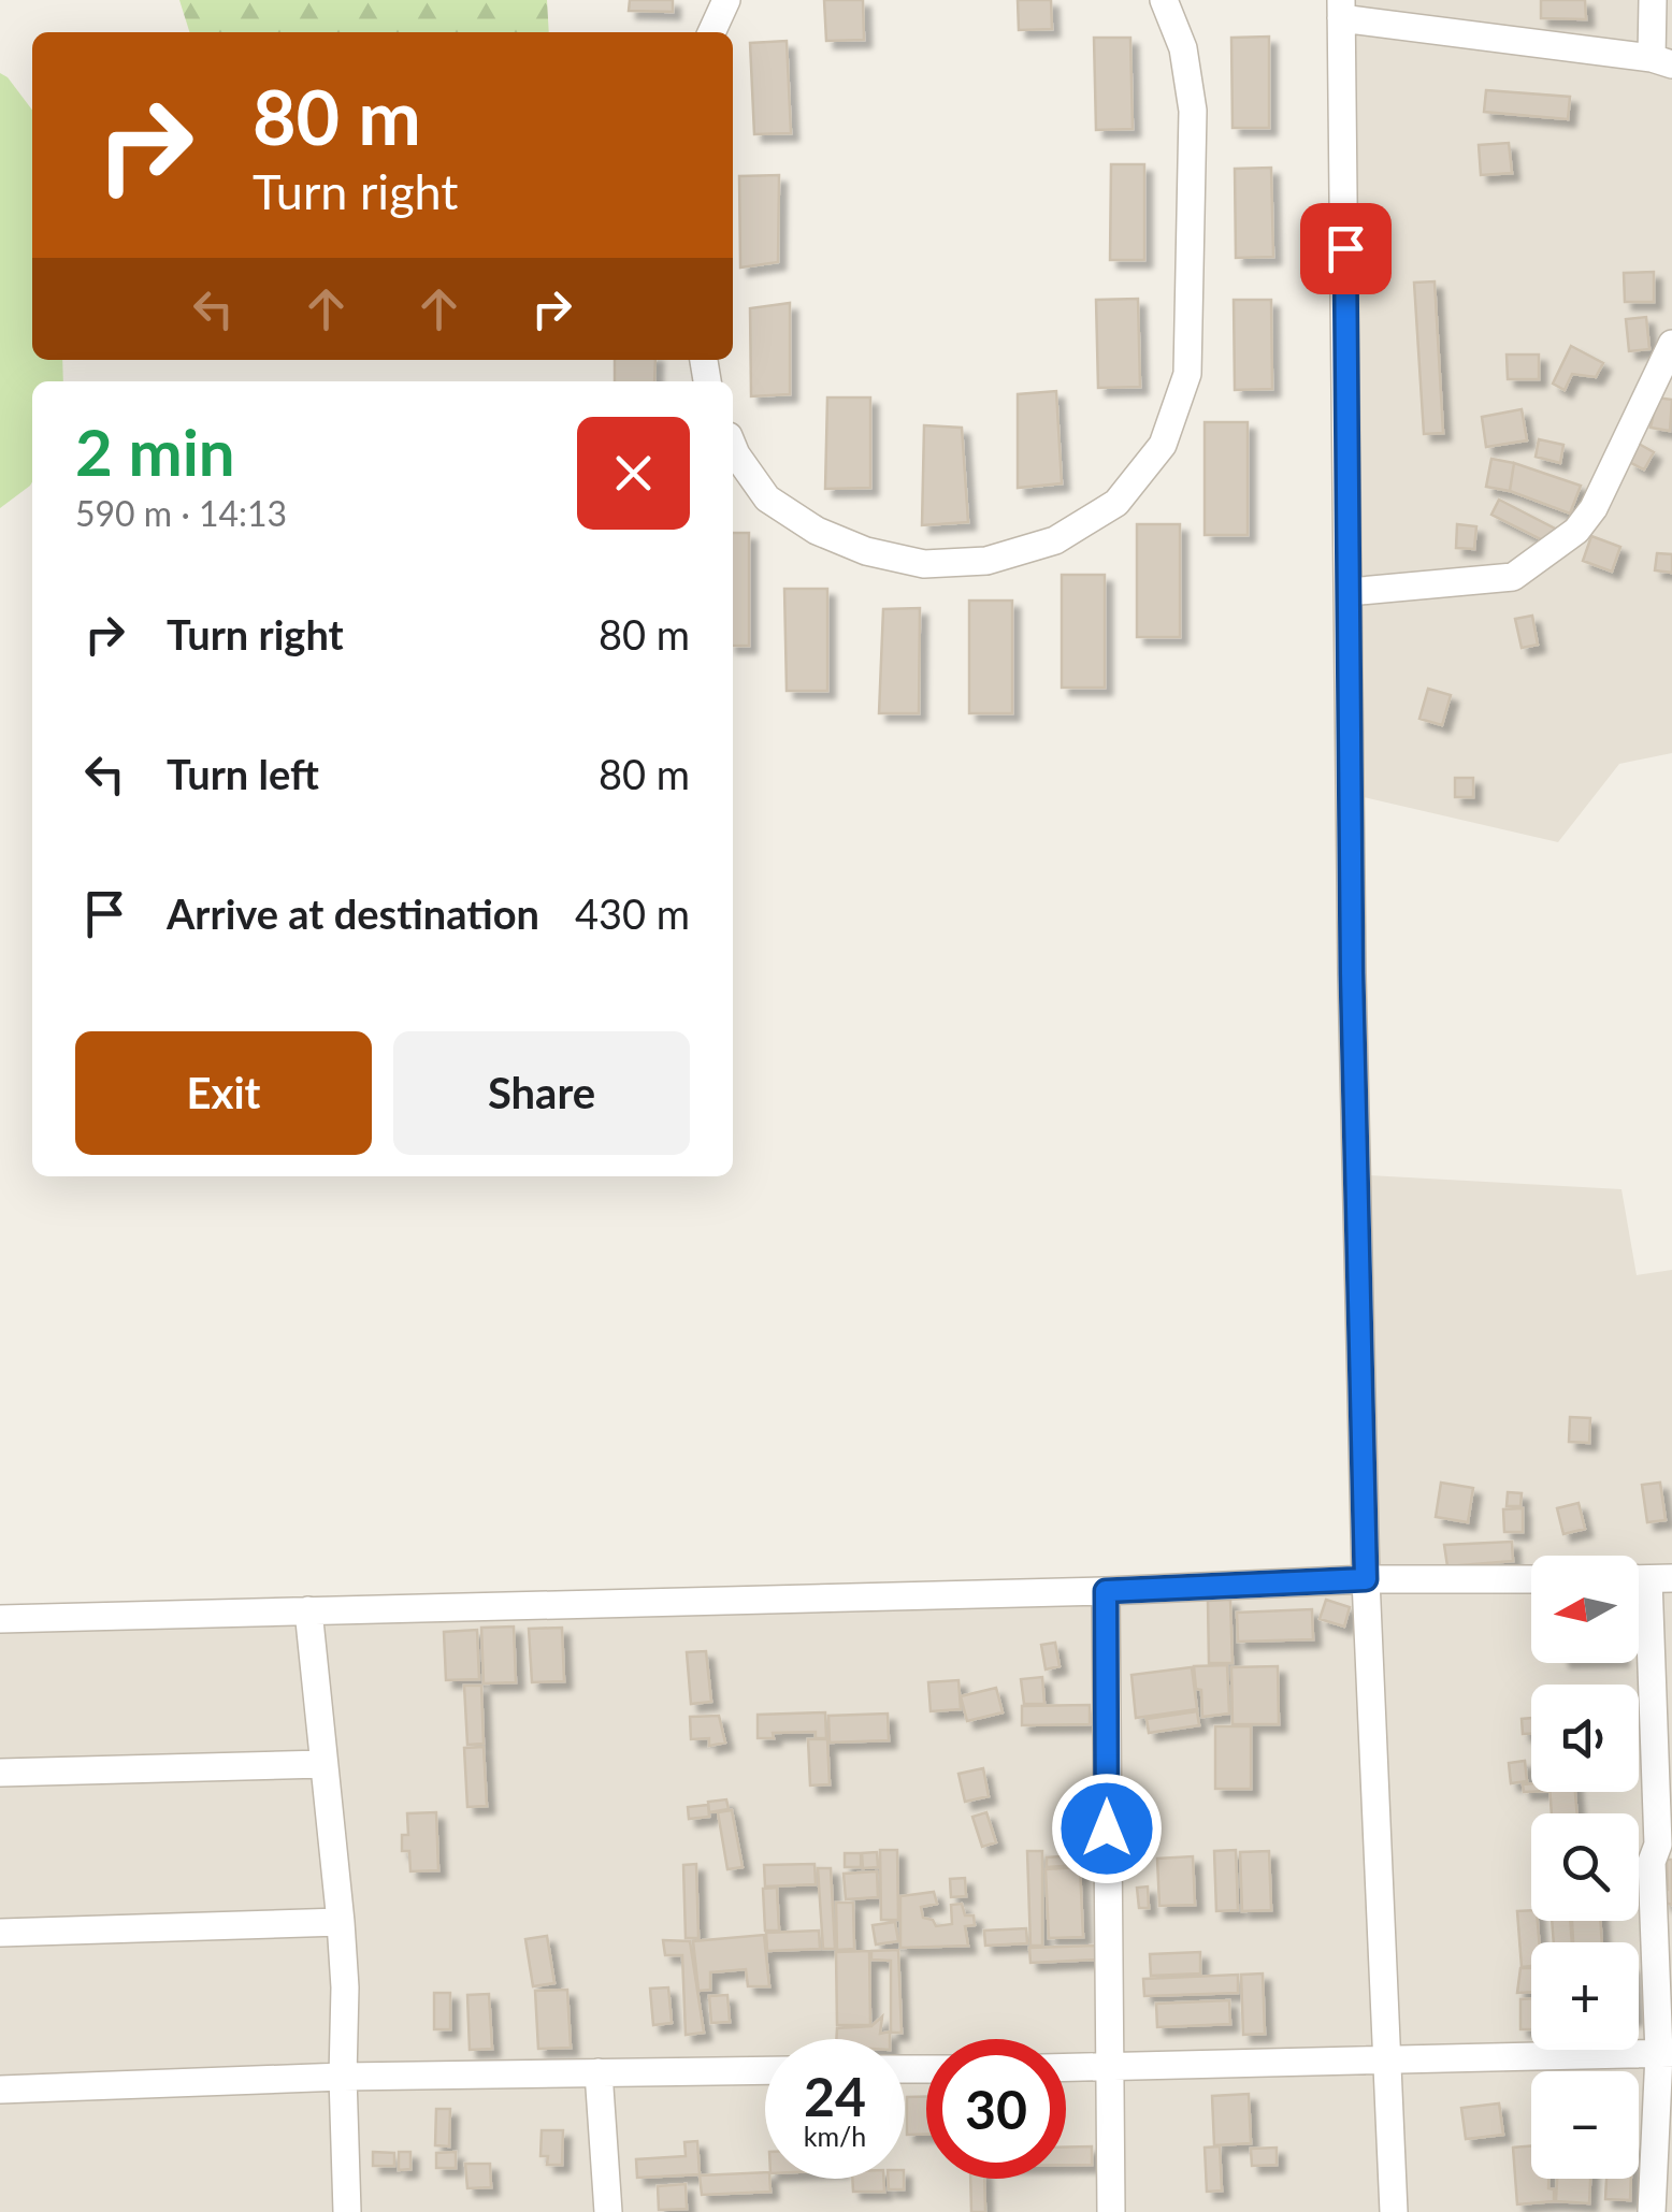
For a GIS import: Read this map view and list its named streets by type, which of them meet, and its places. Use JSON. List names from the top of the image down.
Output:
{
  "north": "left",
  "page": {
    "turn": ["80 m", "Turn right"],
    "heading": ["2 min", "590 m · 14:13"],
    "list": [
      {
        "name": "Turn right",
        "value": "80 m"
      },
      {
        "name": "Turn left",
        "value": "80 m"
      },
      {
        "name": "Arrive at destination",
        "value": "430 m"
      }
    ],
    "buttons": ["Exit", "Share"],
    "map_buttons": ["+", "−"],
    "speed": "24 km/h",
    "limit": "30"
  }
}
